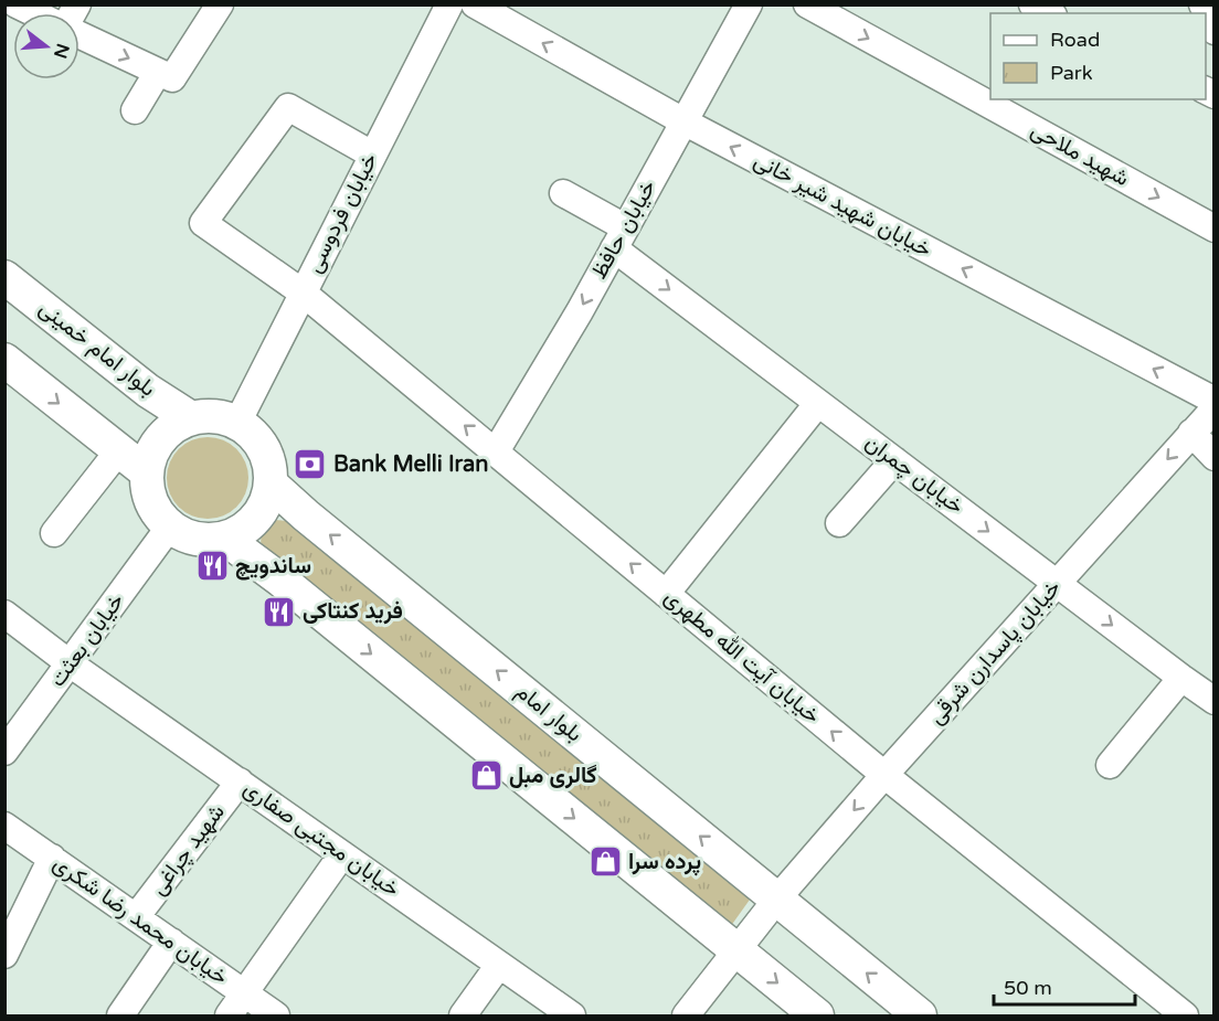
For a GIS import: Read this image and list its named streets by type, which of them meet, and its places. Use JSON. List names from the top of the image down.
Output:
{
  "streets": {
    "main road": ["بلوار امام خمینی", "بلوار امام"],
    "street": [
      "شهید ملاحی",
      "خیابان شهید شیر خانی",
      "خیابان فردوسی",
      "خیابان حافظ",
      "خیابان چمران",
      "خیابان بعثت",
      "خیابان پاسدارن شرقی",
      "خیابان آیت الله مطهری",
      "خیابان مجتبی صفاری",
      "شهید چراغی",
      "خیابان محمد رضا شکری"
    ]
  },
  "crossings": [
    ["خیابان شهید شیر خانی", "خیابان حافظ"],
    ["خیابان فردوسی", "بلوار امام خمینی"],
    ["خیابان فردوسی", "خیابان بعثت"],
    ["خیابان فردوسی", "خیابان آیت الله مطهری"],
    ["خیابان فردوسی", "بلوار امام"],
    ["خیابان حافظ", "خیابان چمران"],
    ["خیابان حافظ", "خیابان آیت الله مطهری"],
    ["بلوار امام خمینی", "خیابان بعثت"],
    ["بلوار امام خمینی", "بلوار امام"],
    ["خیابان چمران", "خیابان پاسدارن شرقی"],
    ["خیابان بعثت", "بلوار امام"],
    ["خیابان بعثت", "خیابان مجتبی صفاری"],
    ["خیابان پاسدارن شرقی", "خیابان آیت الله مطهری"],
    ["خیابان پاسدارن شرقی", "بلوار امام"],
    ["خیابان مجتبی صفاری", "شهید چراغی"],
    ["شهید چراغی", "خیابان محمد رضا شکری"]
  ],
  "one_way": [
    "شهید ملاحی",
    "خیابان شهید شیر خانی",
    "خیابان چمران",
    "خیابان پاسدارن شرقی",
    "خیابان آیت الله مطهری"
  ],
  "places": {
    "bank": ["Bank Melli Iran"],
    "restaurant": ["ساندویچ", "فرید کنتاکی"],
    "shop": ["گالری مبل", "پرده سرا"]
  },
  "legend": ["Road", "Park"],
  "scale_bar": "50 m",
  "north": "right"
}
